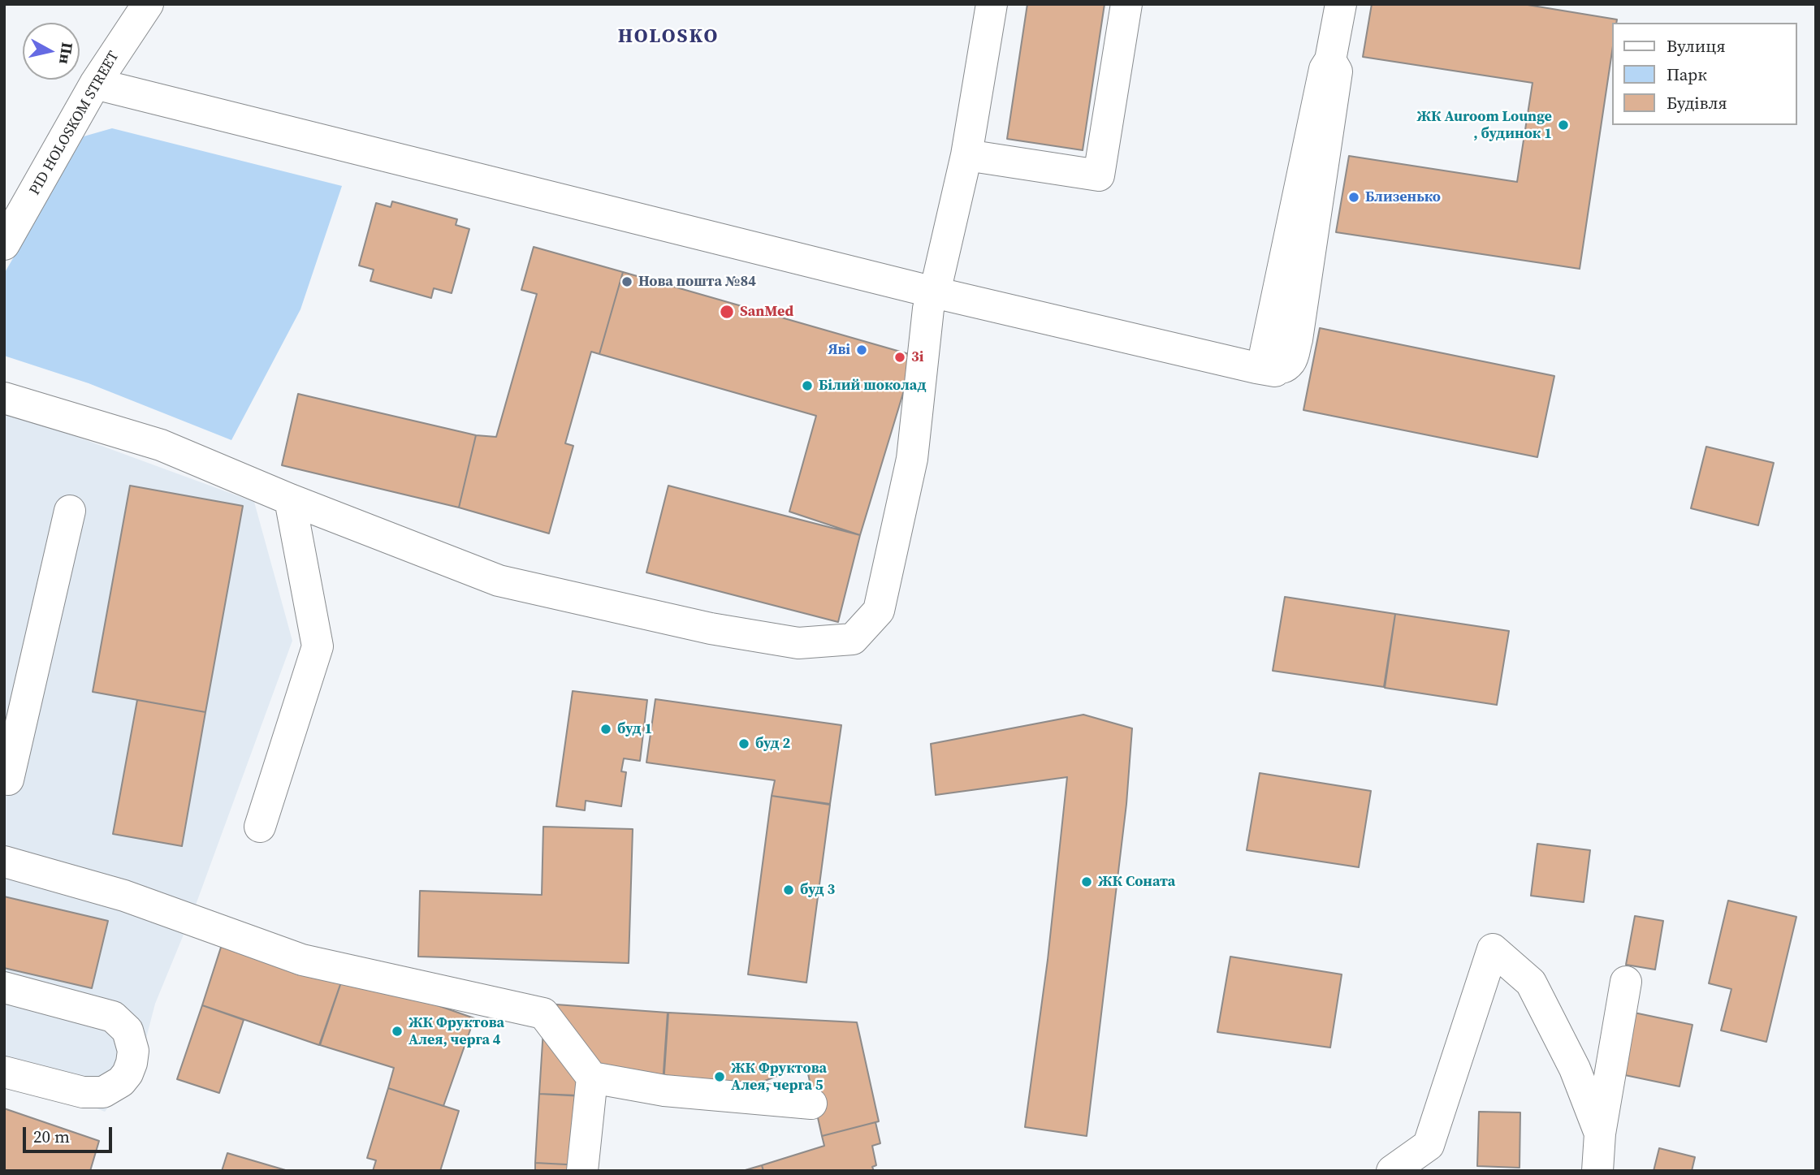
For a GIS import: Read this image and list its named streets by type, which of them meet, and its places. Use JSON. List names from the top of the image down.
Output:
{
  "streets": {
    "street": ["PID HOLOSKOM STREET"]
  },
  "districts": ["HOLOSKO"],
  "places": [
    "ЖК Auroom Lounge , будинок 1",
    "Близенько",
    "Нова пошта №84",
    "SanMed",
    "Яві",
    "3i",
    "Білий шоколад",
    "буд 1",
    "буд 2",
    "ЖК Соната",
    "буд 3",
    "ЖК Фруктова Алея, черга 4",
    "ЖК Фруктова Алея, черга 5"
  ],
  "legend": ["Вулиця", "Парк", "Будівля"],
  "scale_bar": "20 m",
  "north": "right"
}
